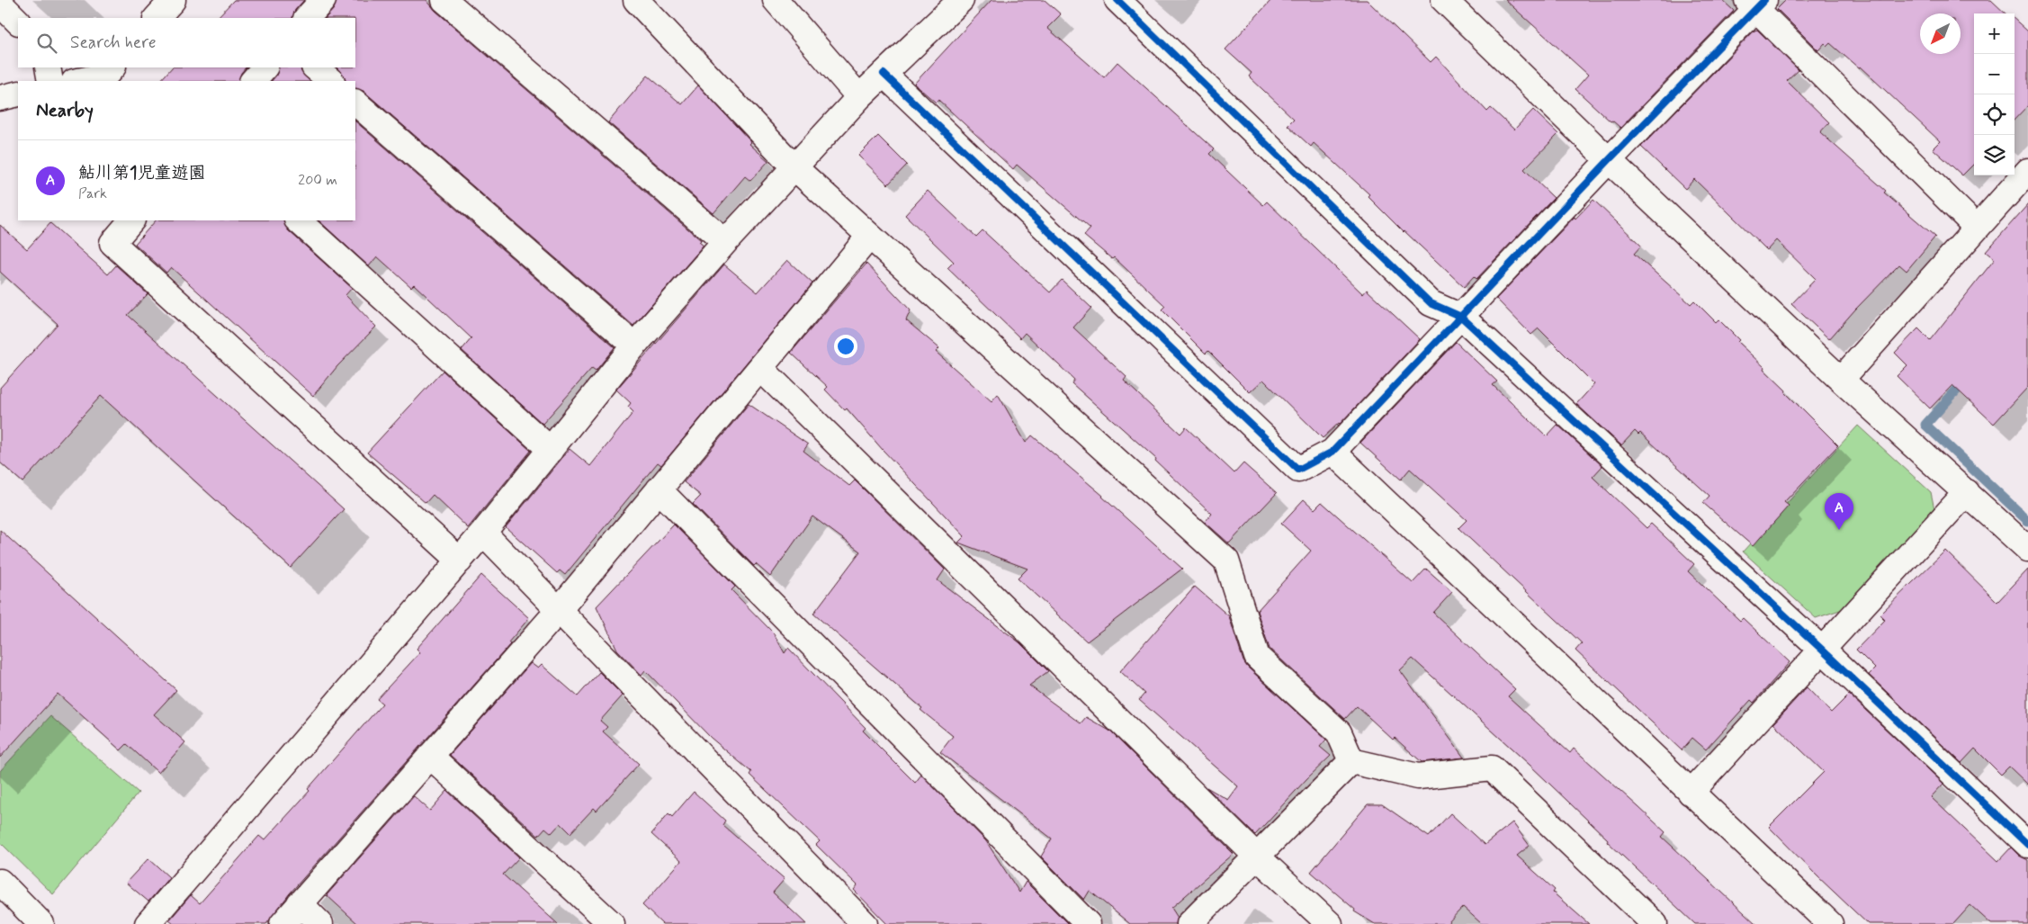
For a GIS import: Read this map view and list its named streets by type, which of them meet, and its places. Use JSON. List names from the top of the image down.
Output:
{
  "north": "bottom left",
  "page": {
    "map_buttons": ["+", "−"],
    "search": "Search here",
    "heading": "Nearby",
    "list": [
      {
        "mark": "A",
        "name": "鮎川第1児童遊園",
        "note": "Park",
        "value": "200 m"
      }
    ],
    "pins": "A"
  }
}
